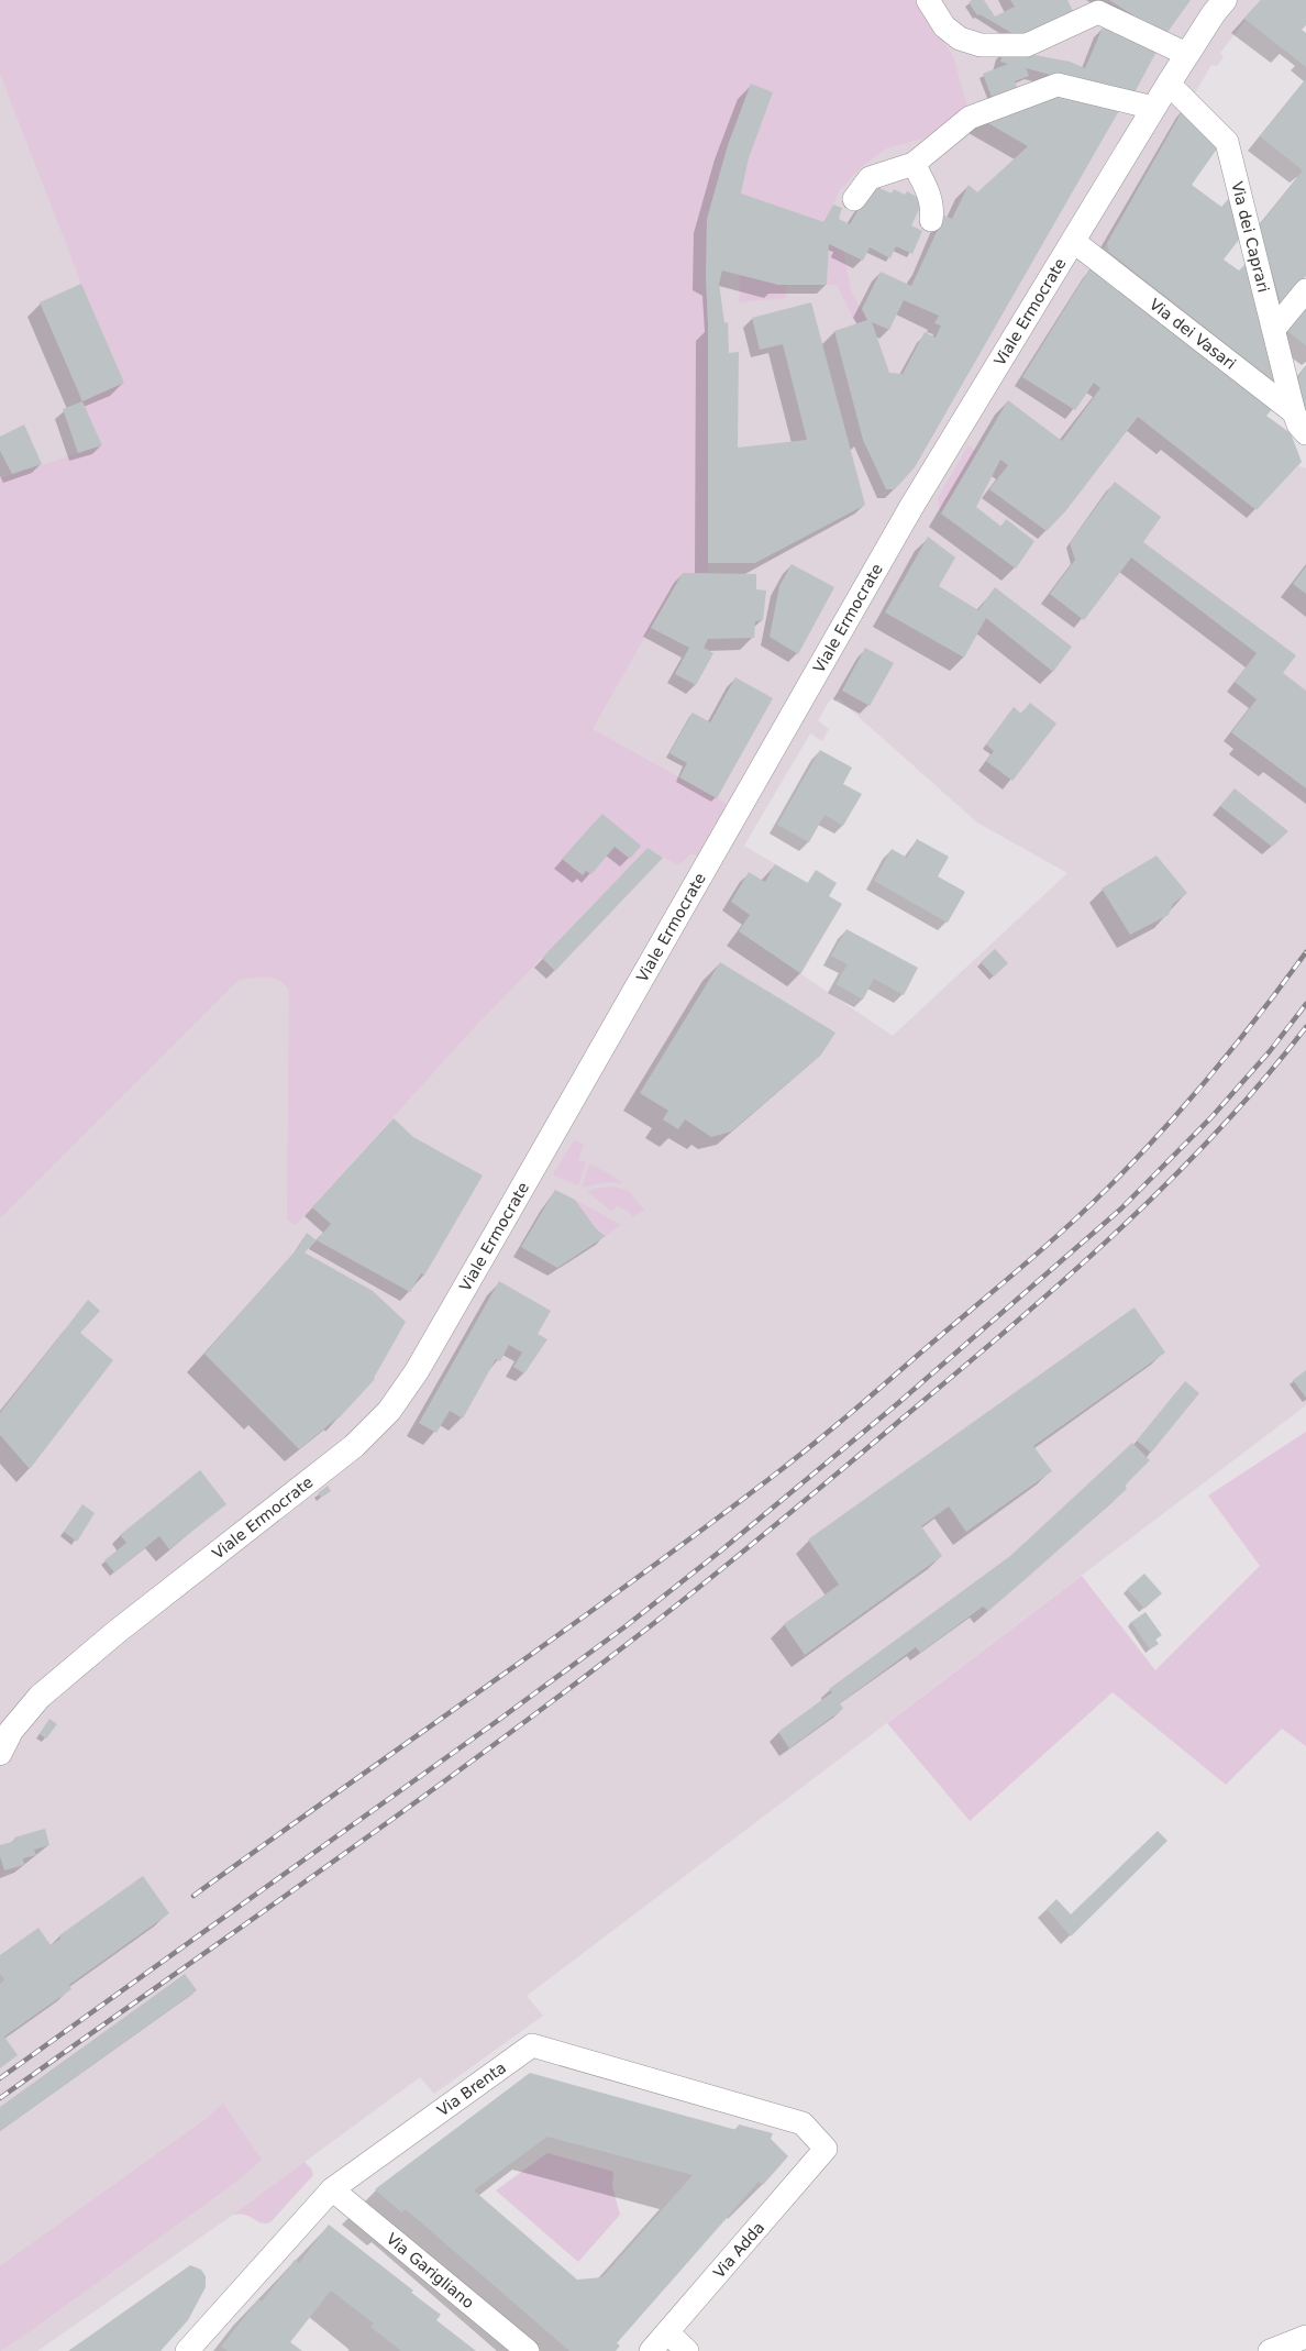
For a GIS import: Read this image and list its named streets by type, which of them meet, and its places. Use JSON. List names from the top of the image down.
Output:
{
  "streets": {
    "main road": ["Viale Ermocrate"],
    "street": [
      "Via dei Caprari",
      "Via dei Vasari",
      "Via Brenta",
      "Via Adda",
      "Via Garigliano"
    ]
  },
  "crossings": [
    ["Via dei Caprari", "Viale Ermocrate"],
    ["Via dei Caprari", "Via dei Vasari"],
    ["Viale Ermocrate", "Via dei Vasari"],
    ["Via Brenta", "Via Adda"],
    ["Via Brenta", "Via Garigliano"]
  ]
}
